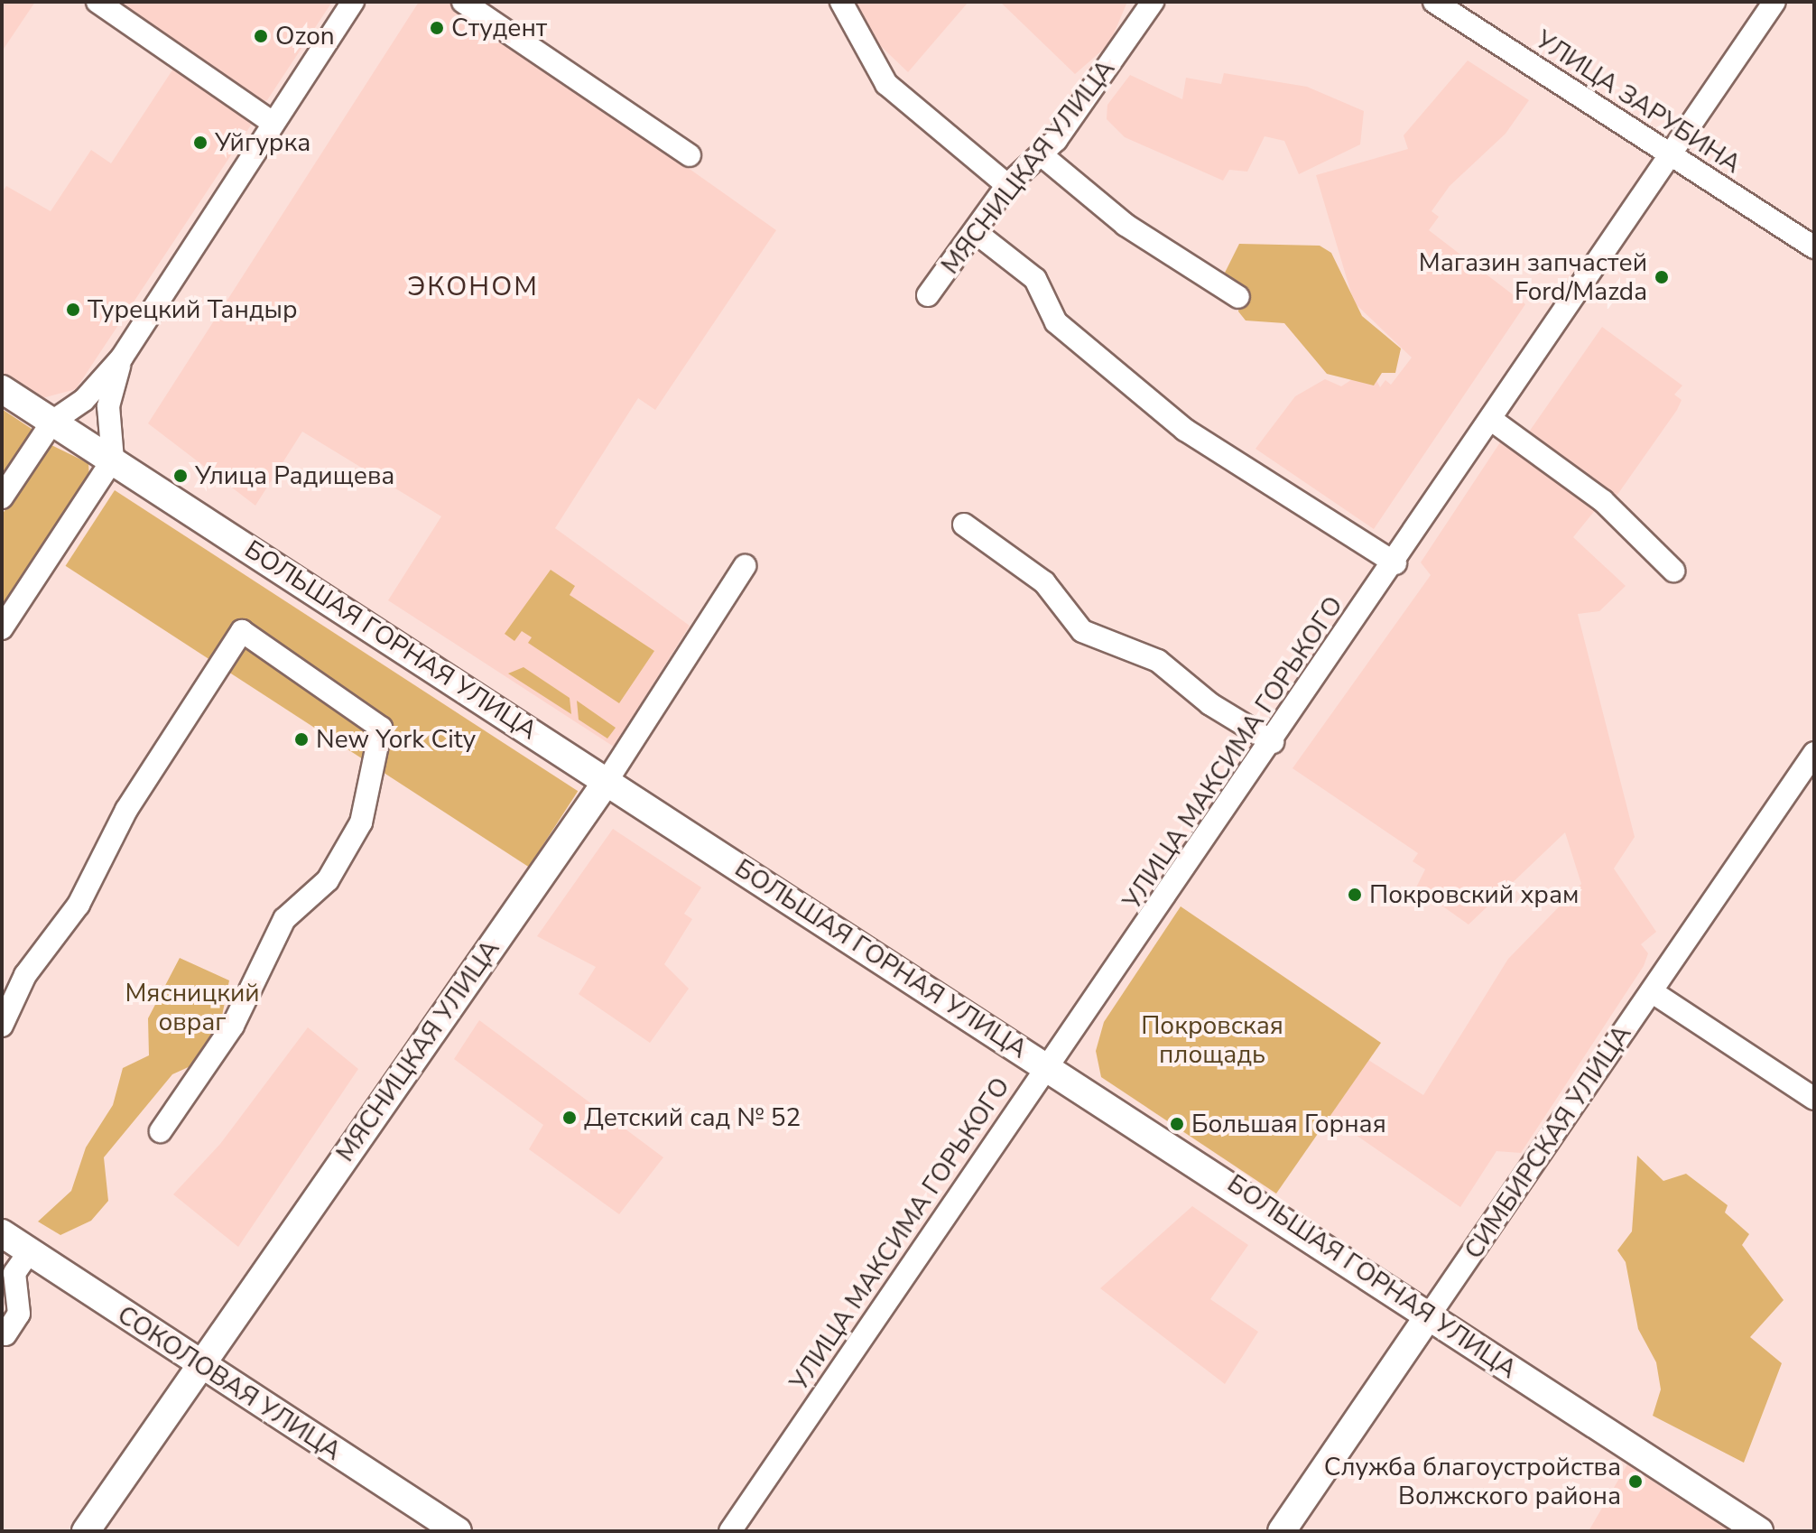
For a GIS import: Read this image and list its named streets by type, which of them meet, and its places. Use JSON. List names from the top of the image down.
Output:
{
  "streets": {
    "main road": [
      "МЯСНИЦКАЯ УЛИЦА",
      "БОЛЬШАЯ ГОРНАЯ УЛИЦА",
      "СИМБИРСКАЯ УЛИЦА",
      "СОКОЛОВАЯ УЛИЦА"
    ],
    "street": ["УЛИЦА ЗАРУБИНА", "УЛИЦА МАКСИМА ГОРЬКОГО"]
  },
  "crossings": [
    ["УЛИЦА ЗАРУБИНА", "УЛИЦА МАКСИМА ГОРЬКОГО"],
    ["МЯСНИЦКАЯ УЛИЦА", "БОЛЬШАЯ ГОРНАЯ УЛИЦА"],
    ["МЯСНИЦКАЯ УЛИЦА", "СОКОЛОВАЯ УЛИЦА"],
    ["БОЛЬШАЯ ГОРНАЯ УЛИЦА", "УЛИЦА МАКСИМА ГОРЬКОГО"],
    ["БОЛЬШАЯ ГОРНАЯ УЛИЦА", "СИМБИРСКАЯ УЛИЦА"]
  ],
  "districts": ["ЭКОНОМ"],
  "parks": ["Мясницкий овраг", "Покровская площадь"],
  "places": [
    "Студент",
    "Ozon",
    "Уйгурка",
    "Магазин запчастей Ford/Mazda",
    "Турецкий Тандыр",
    "Улица Радищева",
    "New York City",
    "Покровский храм",
    "Детский сад № 52",
    "Большая Горная",
    "Служба благоустройства Волжского района"
  ]
}
